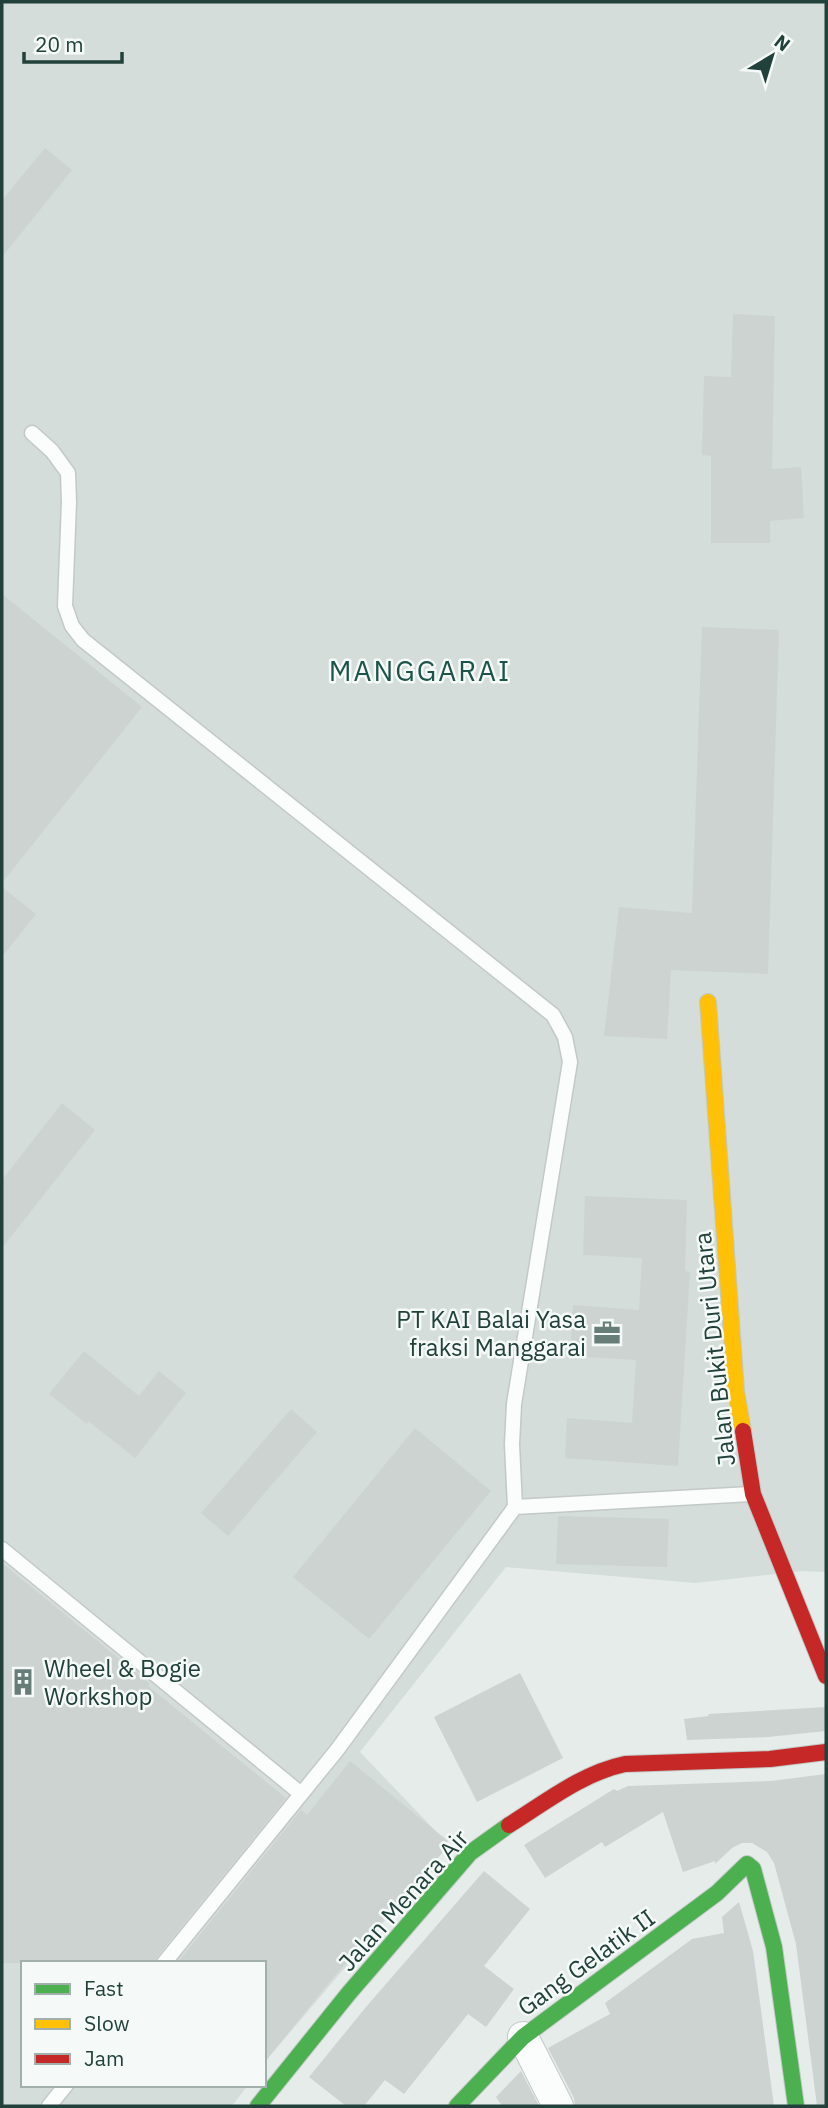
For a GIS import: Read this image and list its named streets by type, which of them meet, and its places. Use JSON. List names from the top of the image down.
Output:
{
  "streets": {
    "street": ["Jalan Bukit Duri Utara", "Jalan Menara Air", "Gang Gelatik II"]
  },
  "districts": ["MANGGARAI"],
  "places": {
    "office": ["PT KAI Balai Yasa fraksi Manggarai"],
    "building": ["Wheel & Bogie Workshop"]
  },
  "legend": ["Fast", "Slow", "Jam"],
  "scale_bar": "20 m",
  "north": "top right"
}
